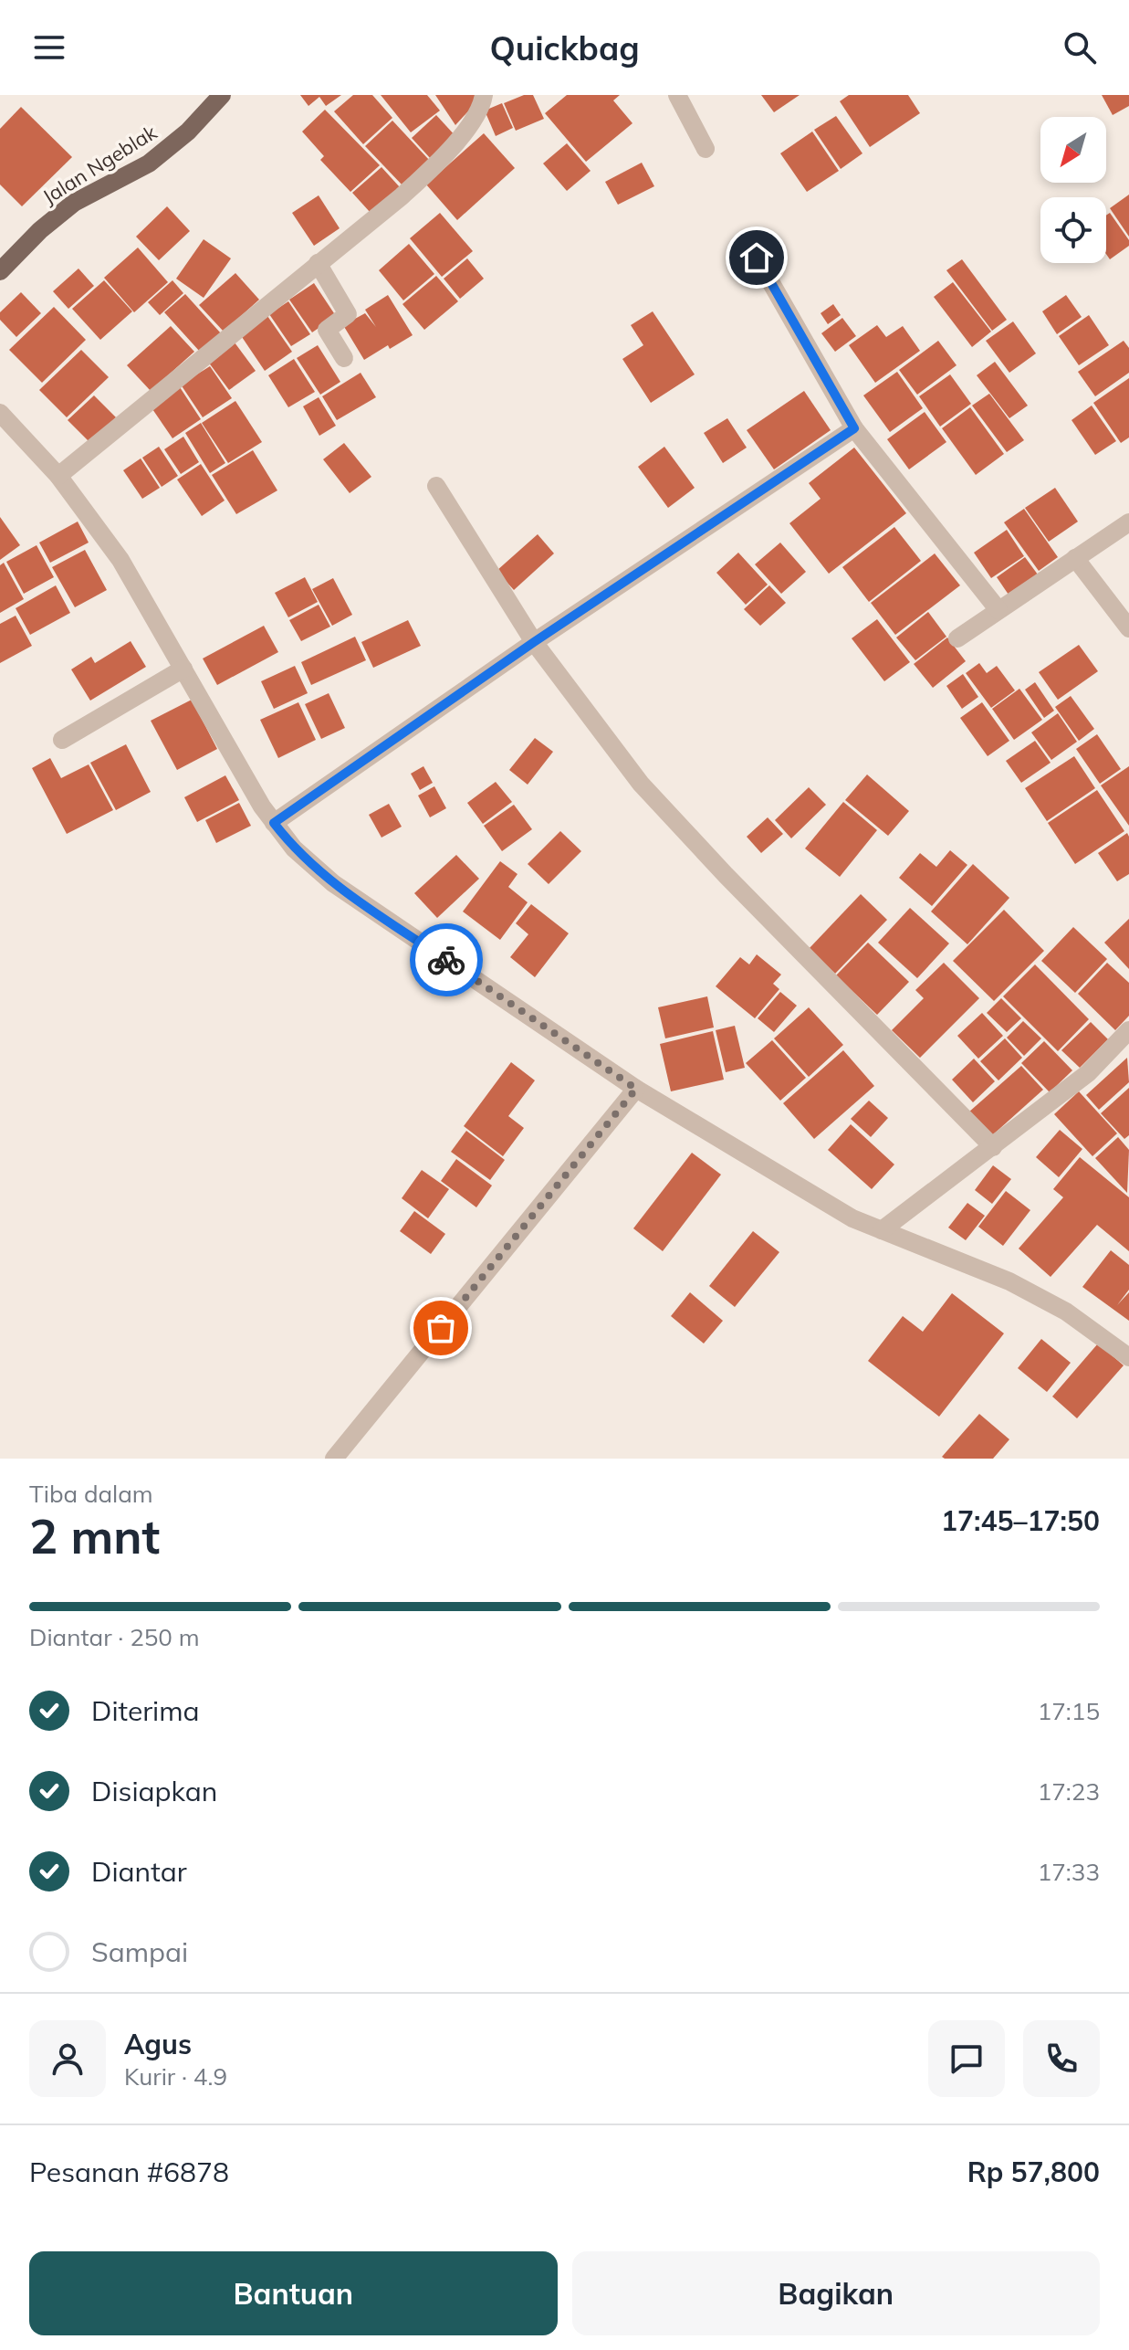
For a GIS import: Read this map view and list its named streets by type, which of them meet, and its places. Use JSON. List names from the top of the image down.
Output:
{
  "streets": {
    "main road": ["Jalan Ngeblak"]
  },
  "north": "bottom left",
  "page": {
    "header": "Quickbag",
    "heading": ["2 mnt", "Tiba dalam", "17:45–17:50"],
    "panel": [
      "Agus",
      "Kurir · 4.9",
      "Pesanan #6878",
      "Rp 57,800"
    ],
    "bar": "Diantar · 250 m",
    "list": [
      ["Diterima", "17:15"],
      ["Disiapkan", "17:23"],
      ["Diantar", "17:33"],
      "Sampai"
    ],
    "buttons": ["Bantuan", "Bagikan"]
  }
}
